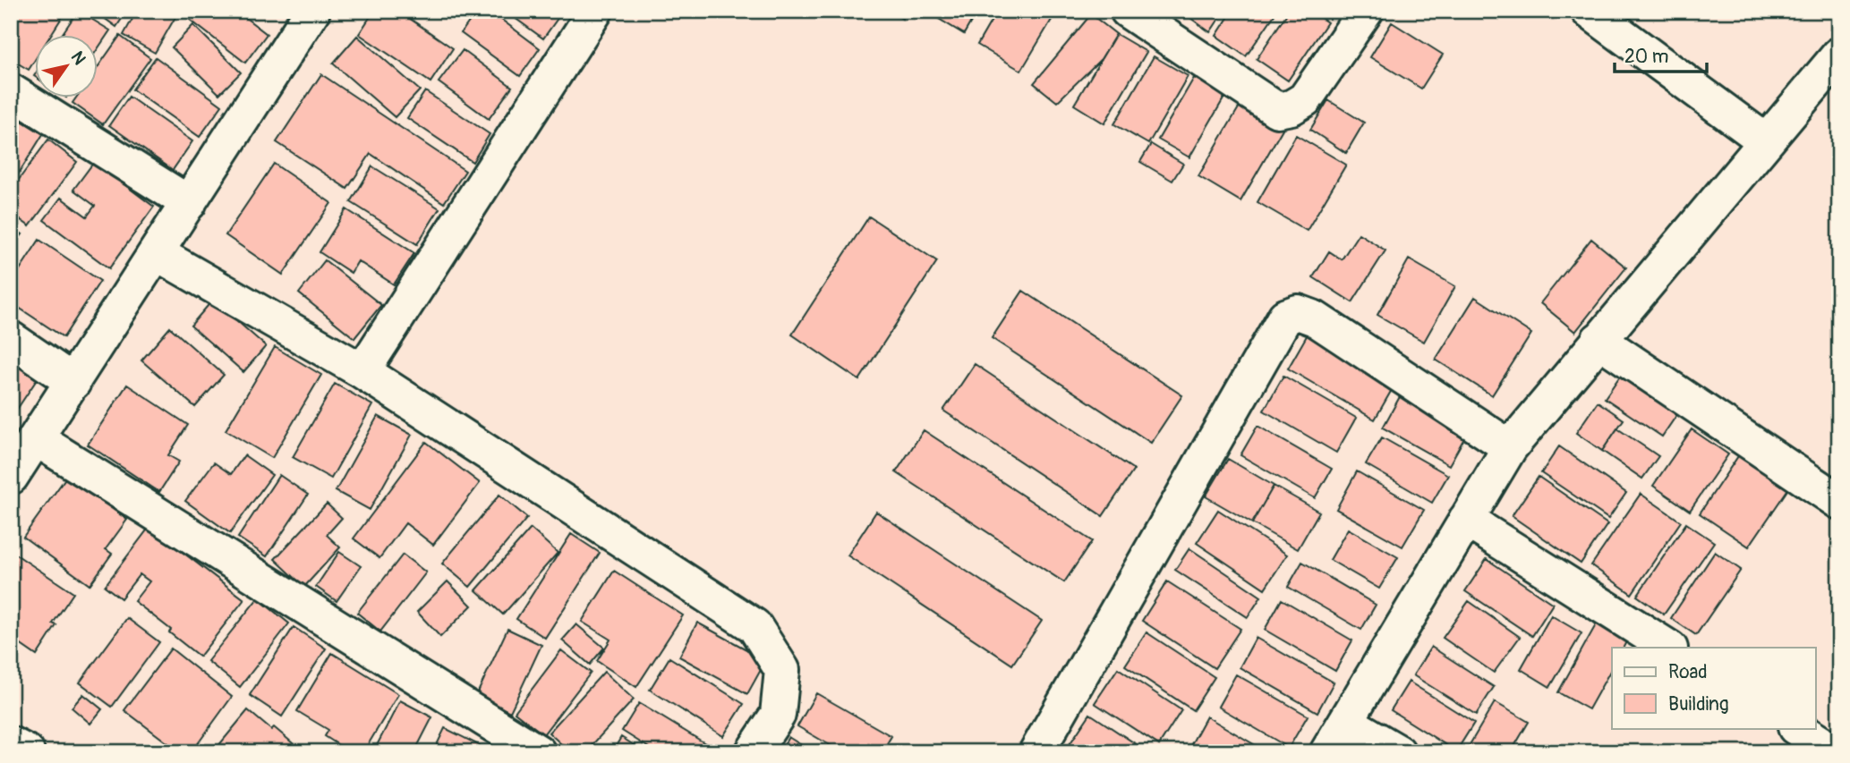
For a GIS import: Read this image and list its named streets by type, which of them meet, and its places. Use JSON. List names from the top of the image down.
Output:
{
  "legend": ["Road", "Building"],
  "scale_bar": "20 m",
  "north": "top right"
}
